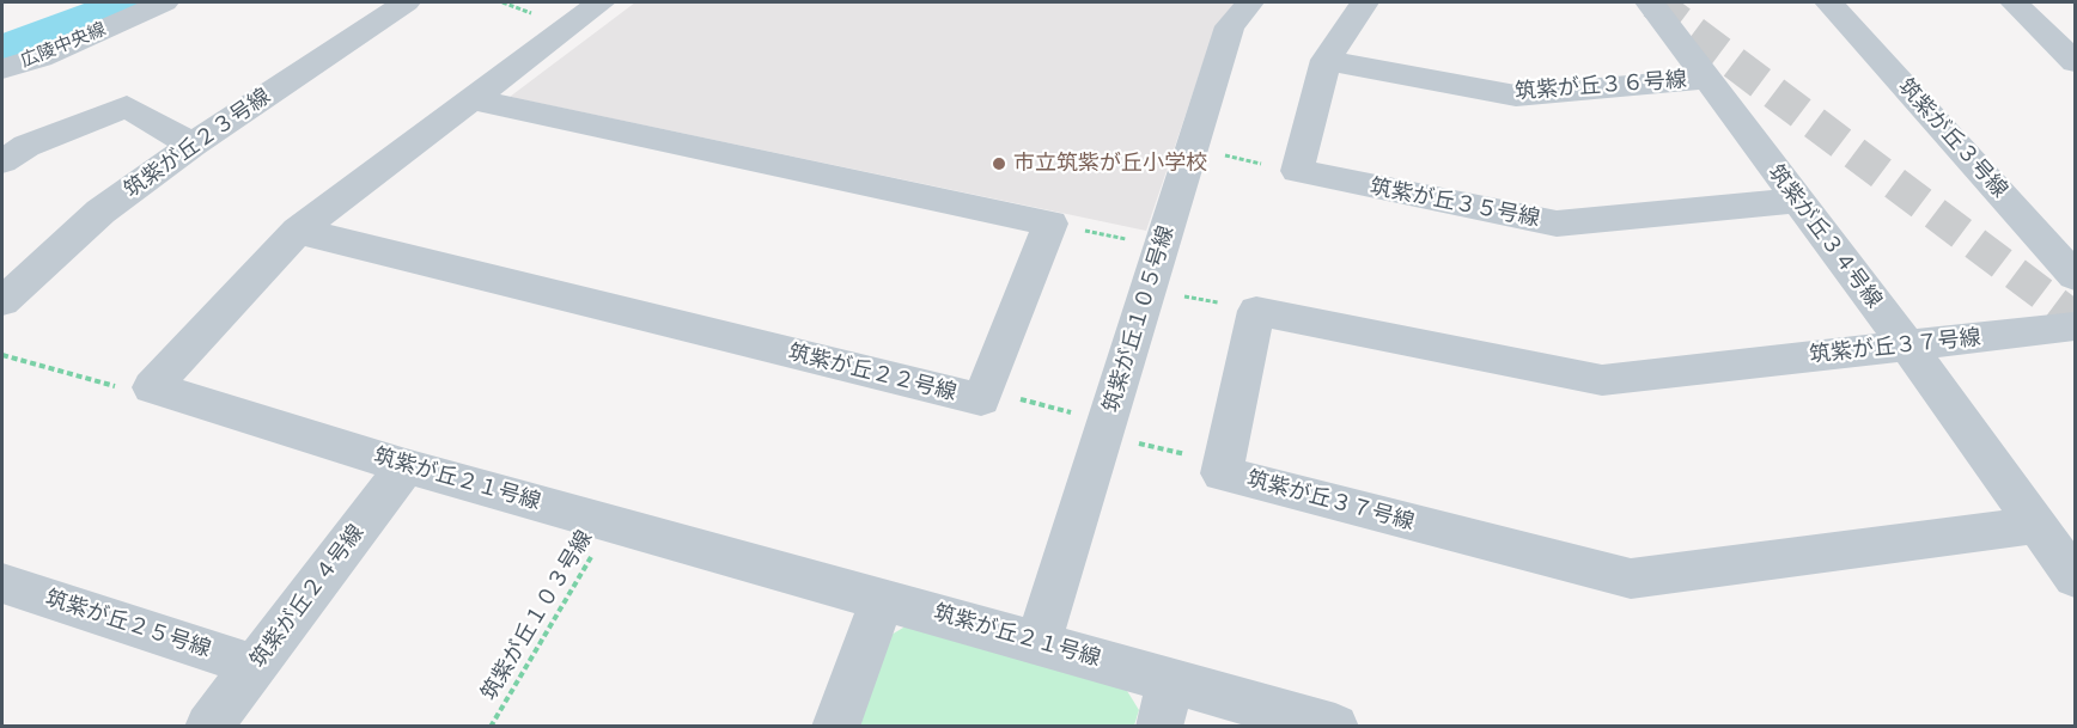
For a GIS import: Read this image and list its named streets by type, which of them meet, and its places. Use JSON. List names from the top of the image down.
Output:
{
  "streets": {
    "street": [
      "広陵中央線",
      "筑紫が丘３６号線",
      "筑紫が丘３号線",
      "筑紫が丘２３号線",
      "筑紫が丘３５号線",
      "筑紫が丘３４号線",
      "筑紫が丘１０５号線",
      "筑紫が丘３７号線",
      "筑紫が丘２２号線",
      "筑紫が丘２１号線",
      "筑紫が丘２４号線",
      "筑紫が丘２５号線"
    ],
    "path": ["筑紫が丘１０３号線"]
  },
  "crossings": [
    ["筑紫が丘３６号線", "筑紫が丘３４号線"],
    ["筑紫が丘３５号線", "筑紫が丘３４号線"],
    ["筑紫が丘３４号線", "筑紫が丘３７号線"],
    ["筑紫が丘１０５号線", "筑紫が丘２１号線"],
    ["筑紫が丘２１号線", "筑紫が丘２４号線"],
    ["筑紫が丘２１号線", "筑紫が丘１０３号線"],
    ["筑紫が丘２４号線", "筑紫が丘２５号線"]
  ],
  "places": ["市立筑紫が丘小学校"]
}
